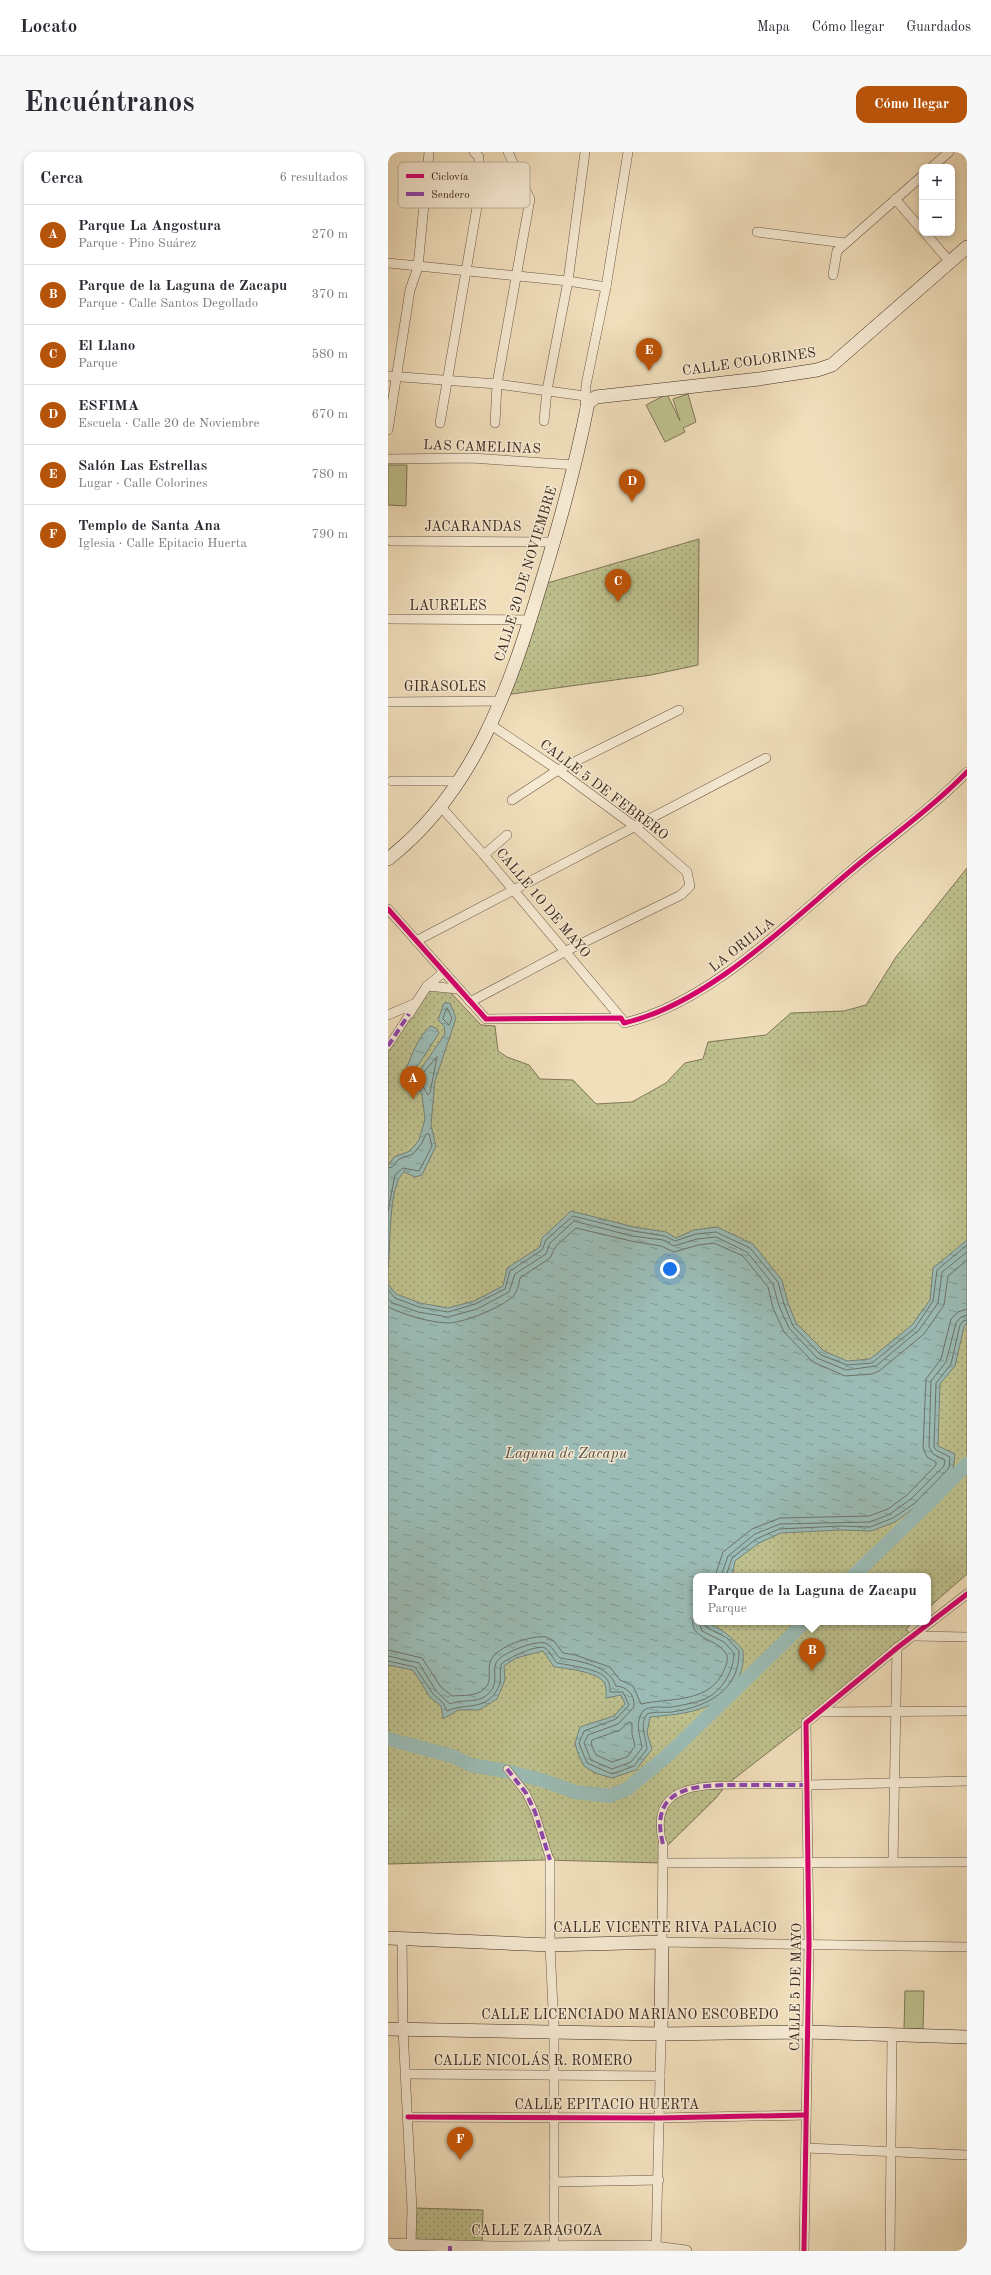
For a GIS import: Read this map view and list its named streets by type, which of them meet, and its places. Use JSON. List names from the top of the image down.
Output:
{
  "streets": {
    "main road": [
      "CALLE COLORINES",
      "CALLE 20 DE NOVIEMBRE",
      "CALLE VICENTE RIVA PALACIO",
      "CALLE LICENCIADO MARIANO ESCOBEDO"
    ],
    "street": [
      "LAS CAMELINAS",
      "JACARANDAS",
      "LAURELES",
      "GIRASOLES",
      "CALLE 5 DE FEBRERO",
      "CALLE 1O DE MAYO",
      "LA ORILLA",
      "CALLE 5 DE MAYO",
      "CALLE NICOLÁS R. ROMERO",
      "CALLE EPITACIO HUERTA",
      "CALLE ZARAGOZA"
    ]
  },
  "crossings": [
    ["CALLE COLORINES", "CALLE 20 DE NOVIEMBRE"],
    ["LAS CAMELINAS", "CALLE 20 DE NOVIEMBRE"],
    ["JACARANDAS", "CALLE 20 DE NOVIEMBRE"],
    ["CALLE 20 DE NOVIEMBRE", "LAURELES"],
    ["CALLE 20 DE NOVIEMBRE", "GIRASOLES"],
    ["CALLE 20 DE NOVIEMBRE", "CALLE 5 DE FEBRERO"],
    ["CALLE 20 DE NOVIEMBRE", "CALLE 1O DE MAYO"],
    ["CALLE 5 DE FEBRERO", "CALLE 1O DE MAYO"],
    ["CALLE 1O DE MAYO", "LA ORILLA"],
    ["CALLE VICENTE RIVA PALACIO", "CALLE 5 DE MAYO"],
    ["CALLE 5 DE MAYO", "CALLE LICENCIADO MARIANO ESCOBEDO"],
    ["CALLE 5 DE MAYO", "CALLE EPITACIO HUERTA"]
  ],
  "water": ["Laguna de Zacapu"],
  "legend": ["Ciclovía", "Sendero"],
  "page": {
    "header": "Locato",
    "nav": ["Mapa", "Cómo llegar", "Guardados"],
    "buttons": "Cómo llegar",
    "title": "Encuéntranos",
    "heading": ["Cerca", "6 resultados"],
    "map_buttons": ["+", "−"],
    "list": [
      {
        "mark": "A",
        "name": "Parque La Angostura",
        "note": "Parque · Pino Suárez",
        "value": "270 m"
      },
      {
        "mark": "B",
        "name": "Parque de la Laguna de Zacapu",
        "note": "Parque · Calle Santos Degollado",
        "value": "370 m"
      },
      {
        "mark": "C",
        "name": "El Llano",
        "note": "Parque",
        "value": "580 m"
      },
      {
        "mark": "D",
        "name": "ESFIMA",
        "note": "Escuela · Calle 20 de Noviembre",
        "value": "670 m"
      },
      {
        "mark": "E",
        "name": "Salón Las Estrellas",
        "note": "Lugar · Calle Colorines",
        "value": "780 m"
      },
      {
        "mark": "F",
        "name": "Templo de Santa Ana",
        "note": "Iglesia · Calle Epitacio Huerta",
        "value": "790 m"
      }
    ],
    "pins": [
      "E",
      "D",
      "C",
      "A",
      "B",
      "F"
    ],
    "popup": ["Parque de la Laguna de Zacapu", "Parque"]
  }
}
